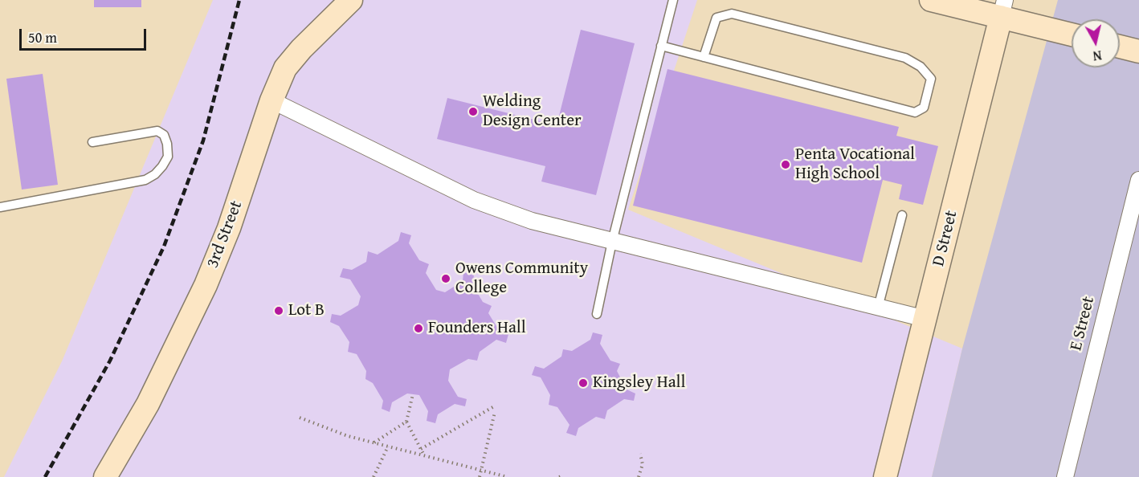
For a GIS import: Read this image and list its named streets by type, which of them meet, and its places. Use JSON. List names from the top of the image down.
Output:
{
  "streets": {
    "street": ["3rd Street", "D Street", "E Street"]
  },
  "places": [
    "Welding Design Center",
    "Penta Vocational High School",
    "Owens Community College",
    "Lot B",
    "Founders Hall",
    "Kingsley Hall"
  ],
  "scale_bar": "50 m",
  "north": "bottom"
}
